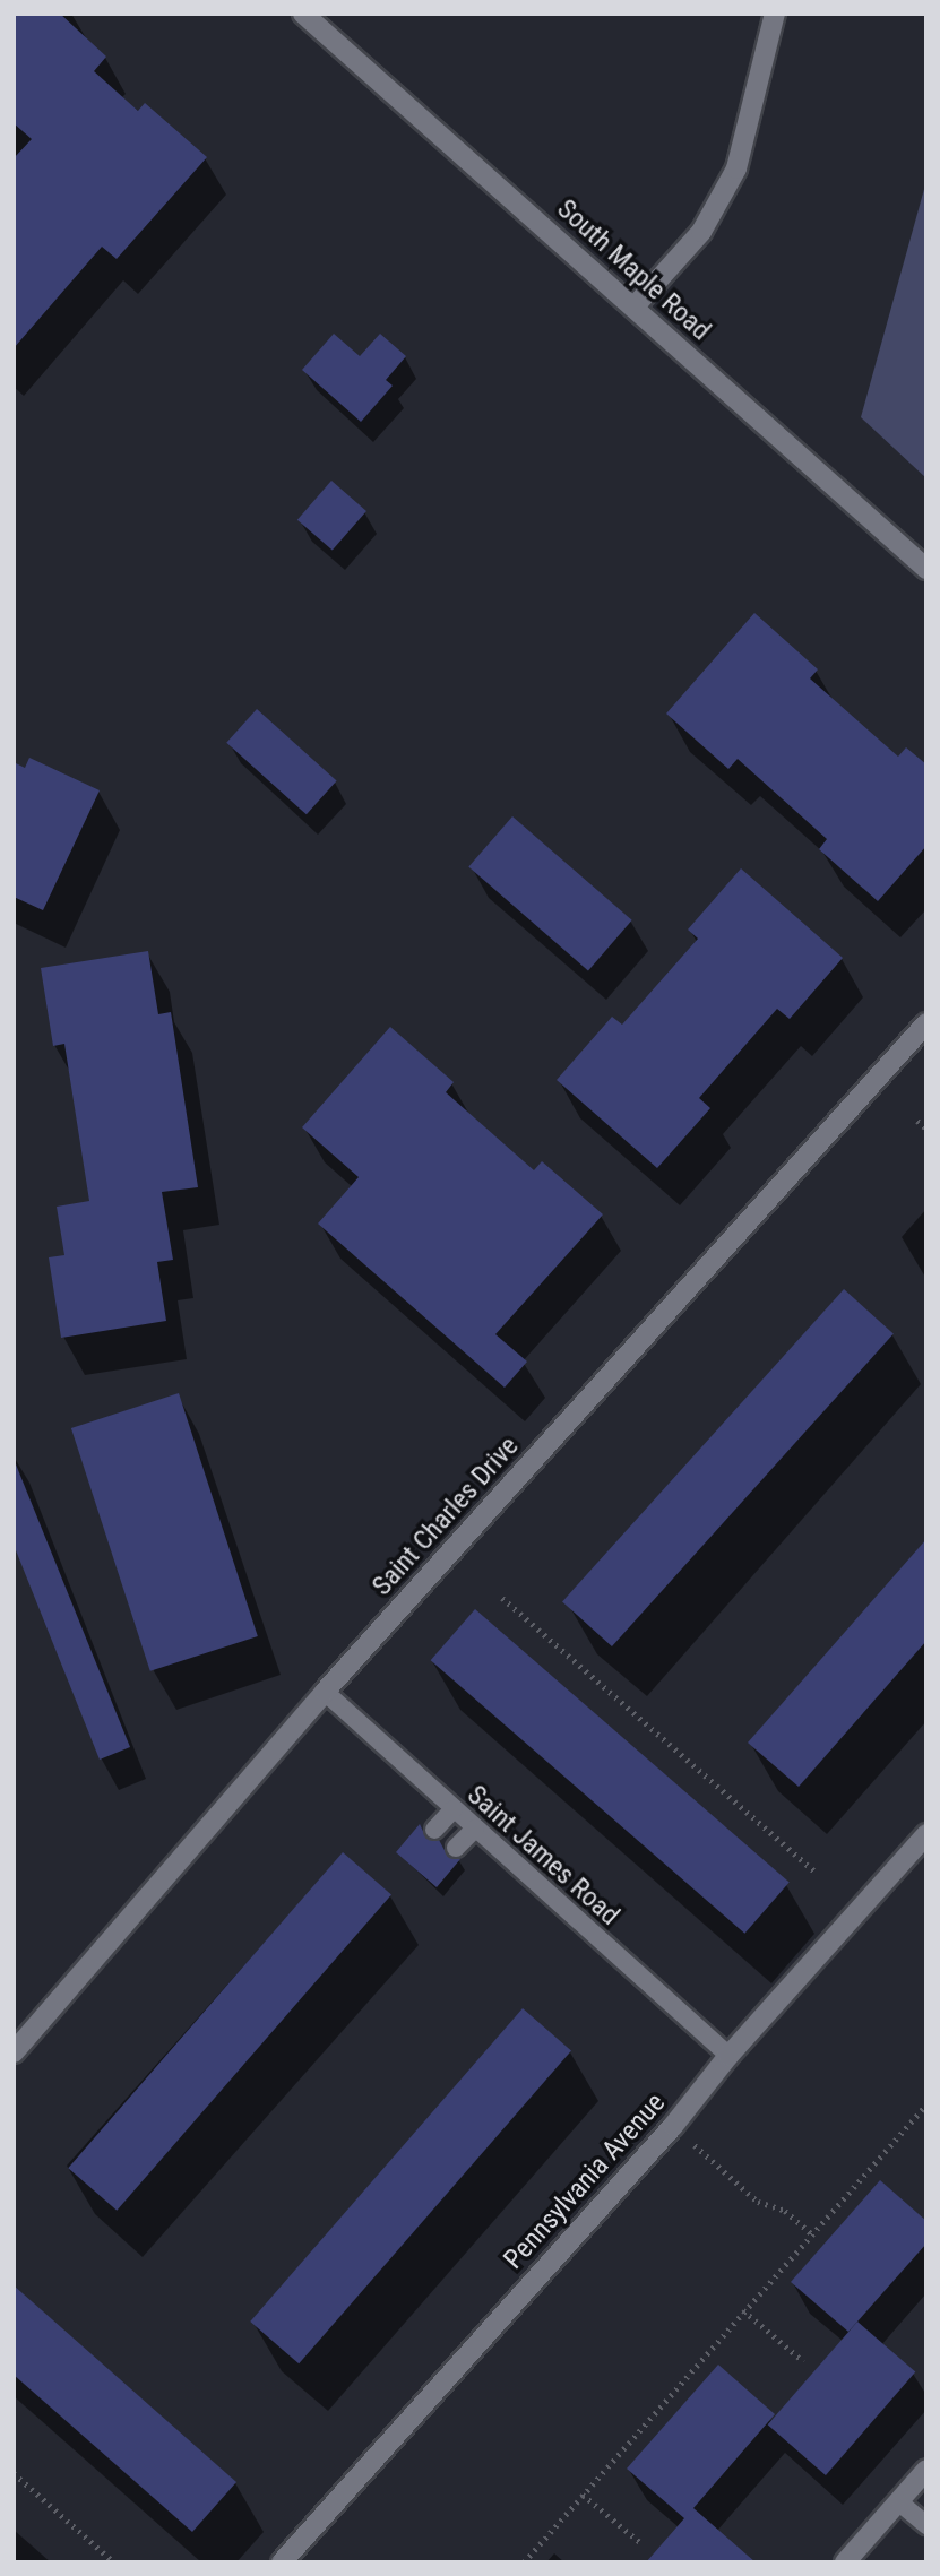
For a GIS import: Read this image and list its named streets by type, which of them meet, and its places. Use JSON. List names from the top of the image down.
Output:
{
  "streets": {
    "street": ["South Maple Road", "Saint Charles Drive", "Pennsylvania Avenue"],
    "lane": ["Saint James Road"]
  },
  "crossings": [
    ["Saint Charles Drive", "Saint James Road"],
    ["Saint James Road", "Pennsylvania Avenue"]
  ]
}
